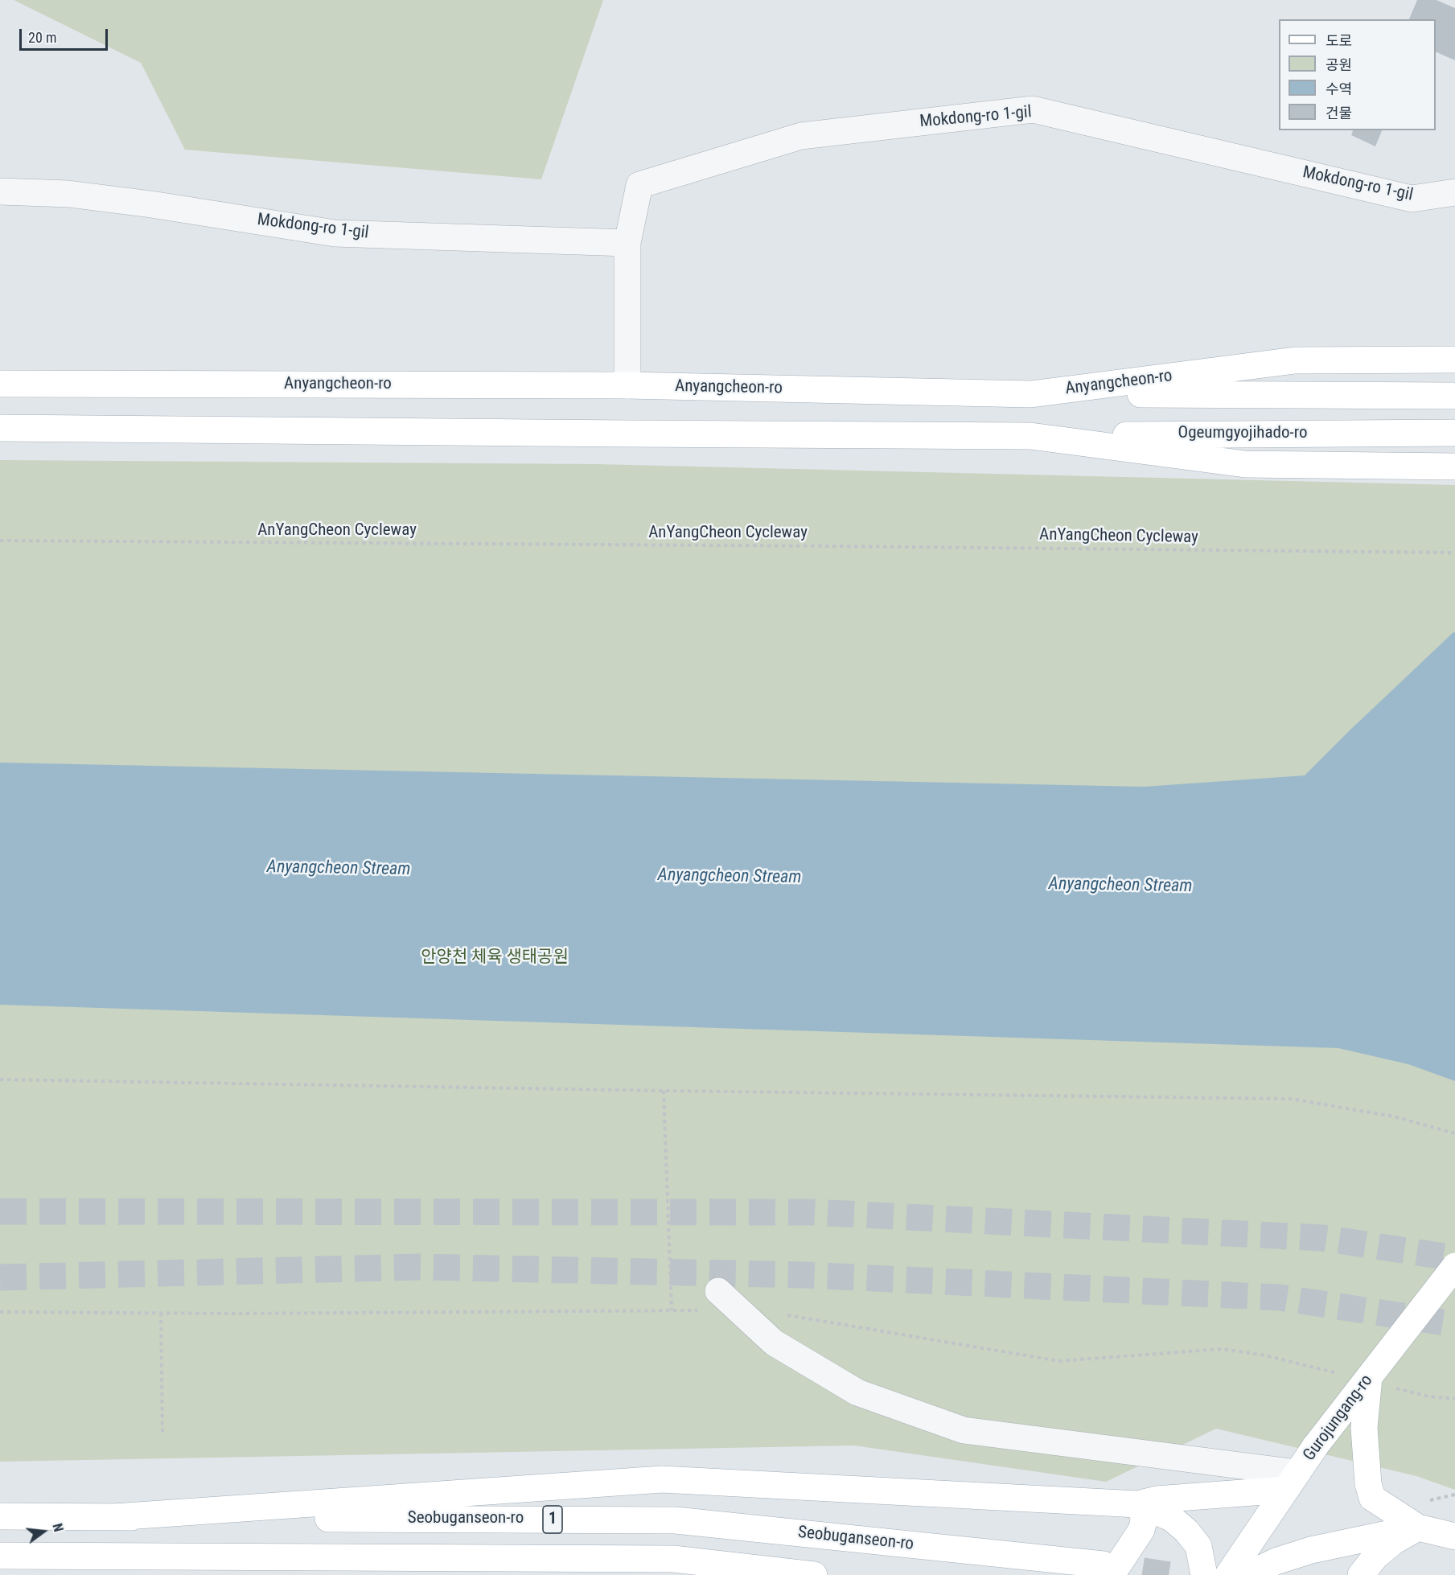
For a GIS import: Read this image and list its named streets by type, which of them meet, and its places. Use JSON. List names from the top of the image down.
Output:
{
  "streets": {
    "main road": [
      "Anyangcheon-ro",
      "Ogeumgyojihado-ro",
      "Gurojungang-ro",
      "Seobuganseon-ro",
      "1"
    ],
    "street": ["Mokdong-ro 1-gil"],
    "path": ["AnYangCheon Cycleway"]
  },
  "crossings": [
    ["Mokdong-ro 1-gil", "Anyangcheon-ro"]
  ],
  "water": ["Anyangcheon Stream"],
  "parks": ["안양천 체육 생태공원"],
  "legend": [
    "도로",
    "공원",
    "수역",
    "건물"
  ],
  "scale_bar": "20 m",
  "north": "right"
}
